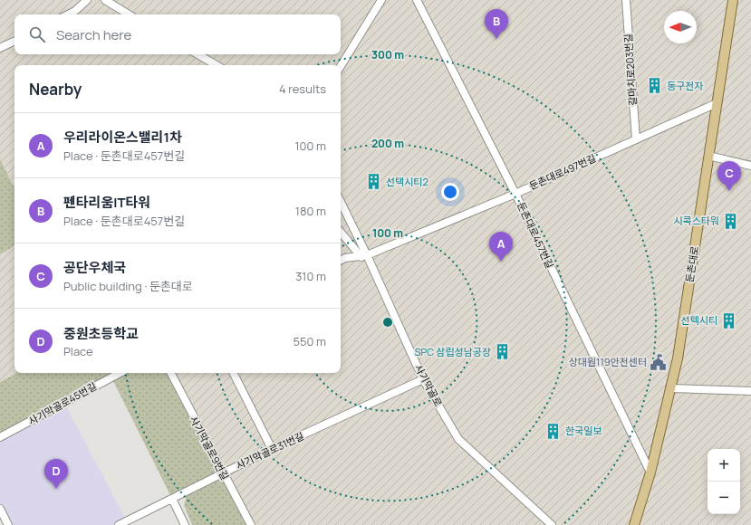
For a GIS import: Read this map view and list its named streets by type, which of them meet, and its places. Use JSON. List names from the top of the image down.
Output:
{
  "streets": {
    "main road": ["둔촌대로"],
    "street": [
      "갈마치로203번길",
      "둔촌대로497번길",
      "둔촌대로457번길",
      "사기막골로",
      "사기막골로45번길",
      "사기막골로9번길",
      "사기막골로31번길"
    ]
  },
  "crossings": [
    ["갈마치로203번길", "둔촌대로497번길"],
    ["둔촌대로497번길", "둔촌대로457번길"],
    ["둔촌대로497번길", "둔촌대로"],
    ["둔촌대로497번길", "사기막골로"],
    ["둔촌대로457번길", "둔촌대로"],
    ["사기막골로", "사기막골로31번길"],
    ["사기막골로9번길", "사기막골로31번길"]
  ],
  "places": {
    "building": [
      "동구전자",
      "선택시티2",
      "시콕스타워",
      "선텍시티",
      "SPC 삼립성남공장",
      "한국일보"
    ],
    "public building": ["상대원119안전센터"]
  },
  "north": "left",
  "page": {
    "pins": [
      "B",
      "C",
      "A",
      "D"
    ],
    "search": "Search here",
    "heading": ["Nearby", "4 results"],
    "list": [
      {
        "mark": "A",
        "name": "우리라이온스밸리1차",
        "note": "Place · 둔촌대로457번길",
        "value": "100 m"
      },
      {
        "mark": "B",
        "name": "펜타리움IT타워",
        "note": "Place · 둔촌대로457번길",
        "value": "180 m"
      },
      {
        "mark": "C",
        "name": "공단우체국",
        "note": "Public building · 둔촌대로",
        "value": "310 m"
      },
      {
        "mark": "D",
        "name": "중원초등학교",
        "note": "Place",
        "value": "550 m"
      }
    ],
    "map_buttons": ["+", "−"]
  },
  "rings": ["300 m", "200 m", "100 m"]
}
